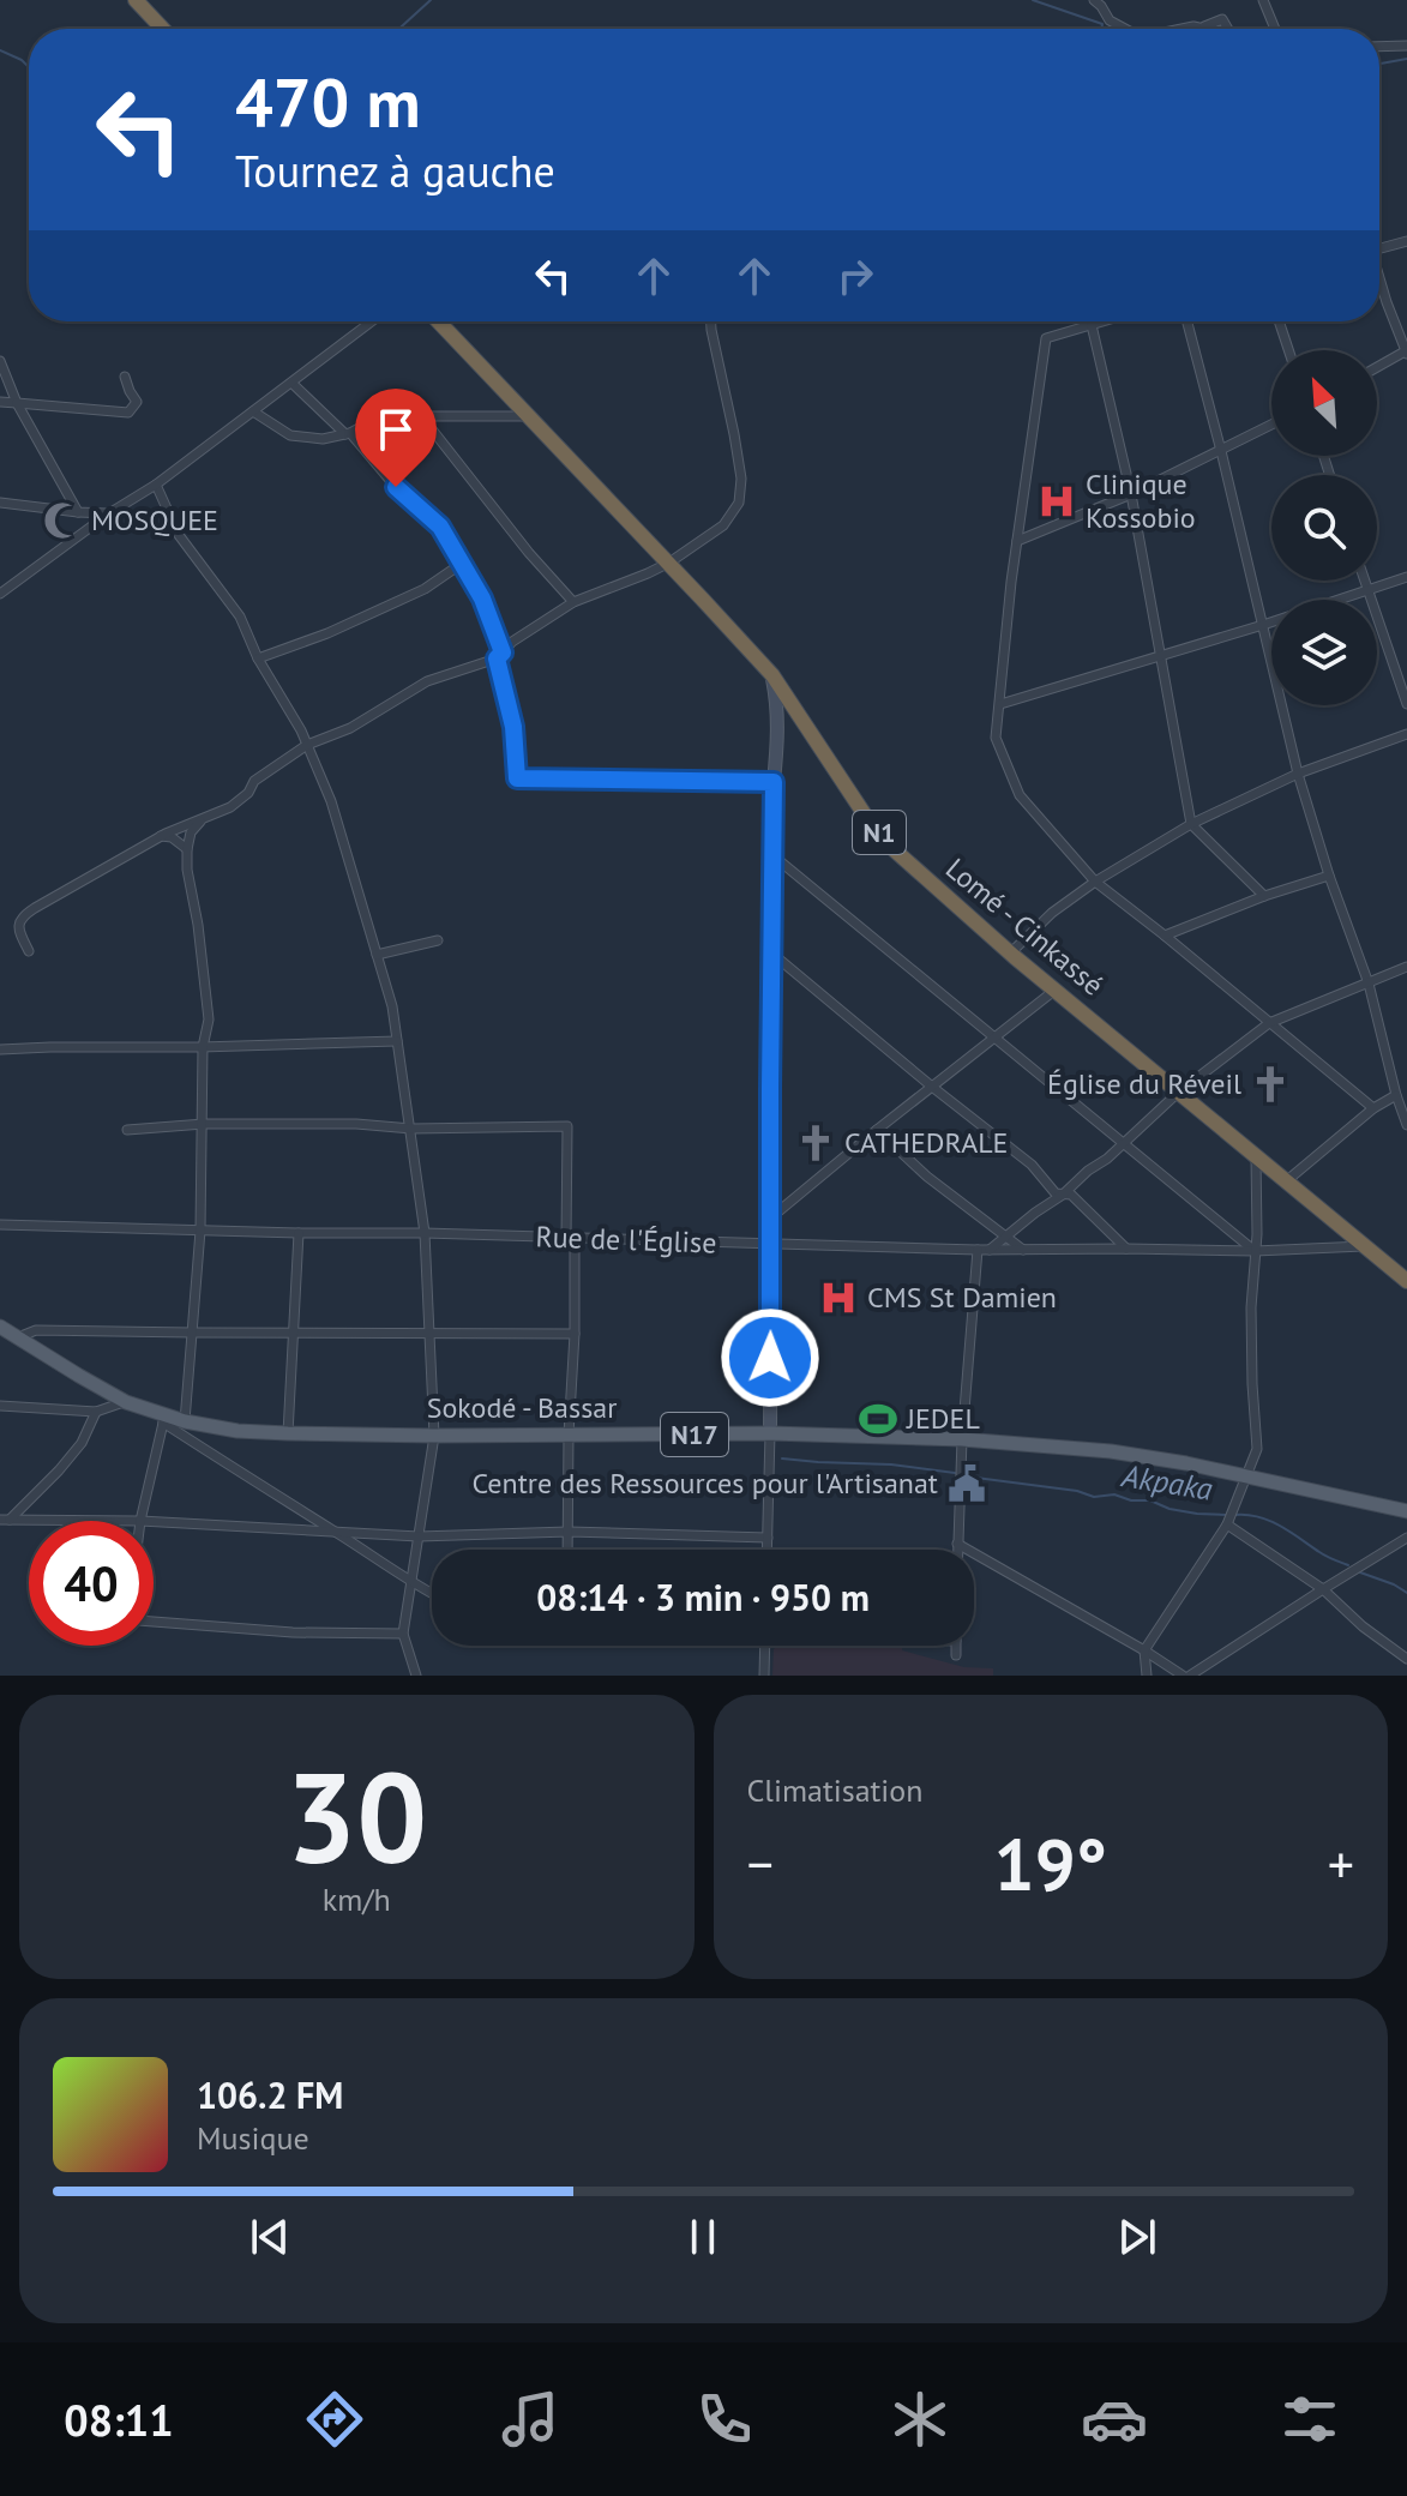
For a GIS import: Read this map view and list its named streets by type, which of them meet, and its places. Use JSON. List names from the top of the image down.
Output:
{
  "streets": {
    "highway": ["N1", "Lomé - Cinkassé"],
    "main road": ["Sokodé - Bassar", "N17"],
    "street": ["Rue de l'Église"]
  },
  "crossings": [
    ["Lomé - Cinkassé", "Rue de l'Église"]
  ],
  "water": ["Akpaka"],
  "places": {
    "hospital": ["Clinique Kossobio", "CMS St Damien"],
    "mosque": ["MOSQUEE"],
    "church": ["Église du Réveil", "CATHEDRALE"],
    "sports": ["JEDEL"],
    "public building": ["Centre des Ressources pour l'Artisanat"]
  },
  "north": "top left",
  "page": {
    "turn": ["470 m", "Tournez à gauche"],
    "limit": "40",
    "trip": "08:14 · 3 min · 950 m",
    "tile": [
      ["30", "km/h"],
      "Climatisation"
    ],
    "heat": ["−", "19°", "+"],
    "song": ["106.2 FM", "Musique"],
    "tabs": "08:11"
  }
}
